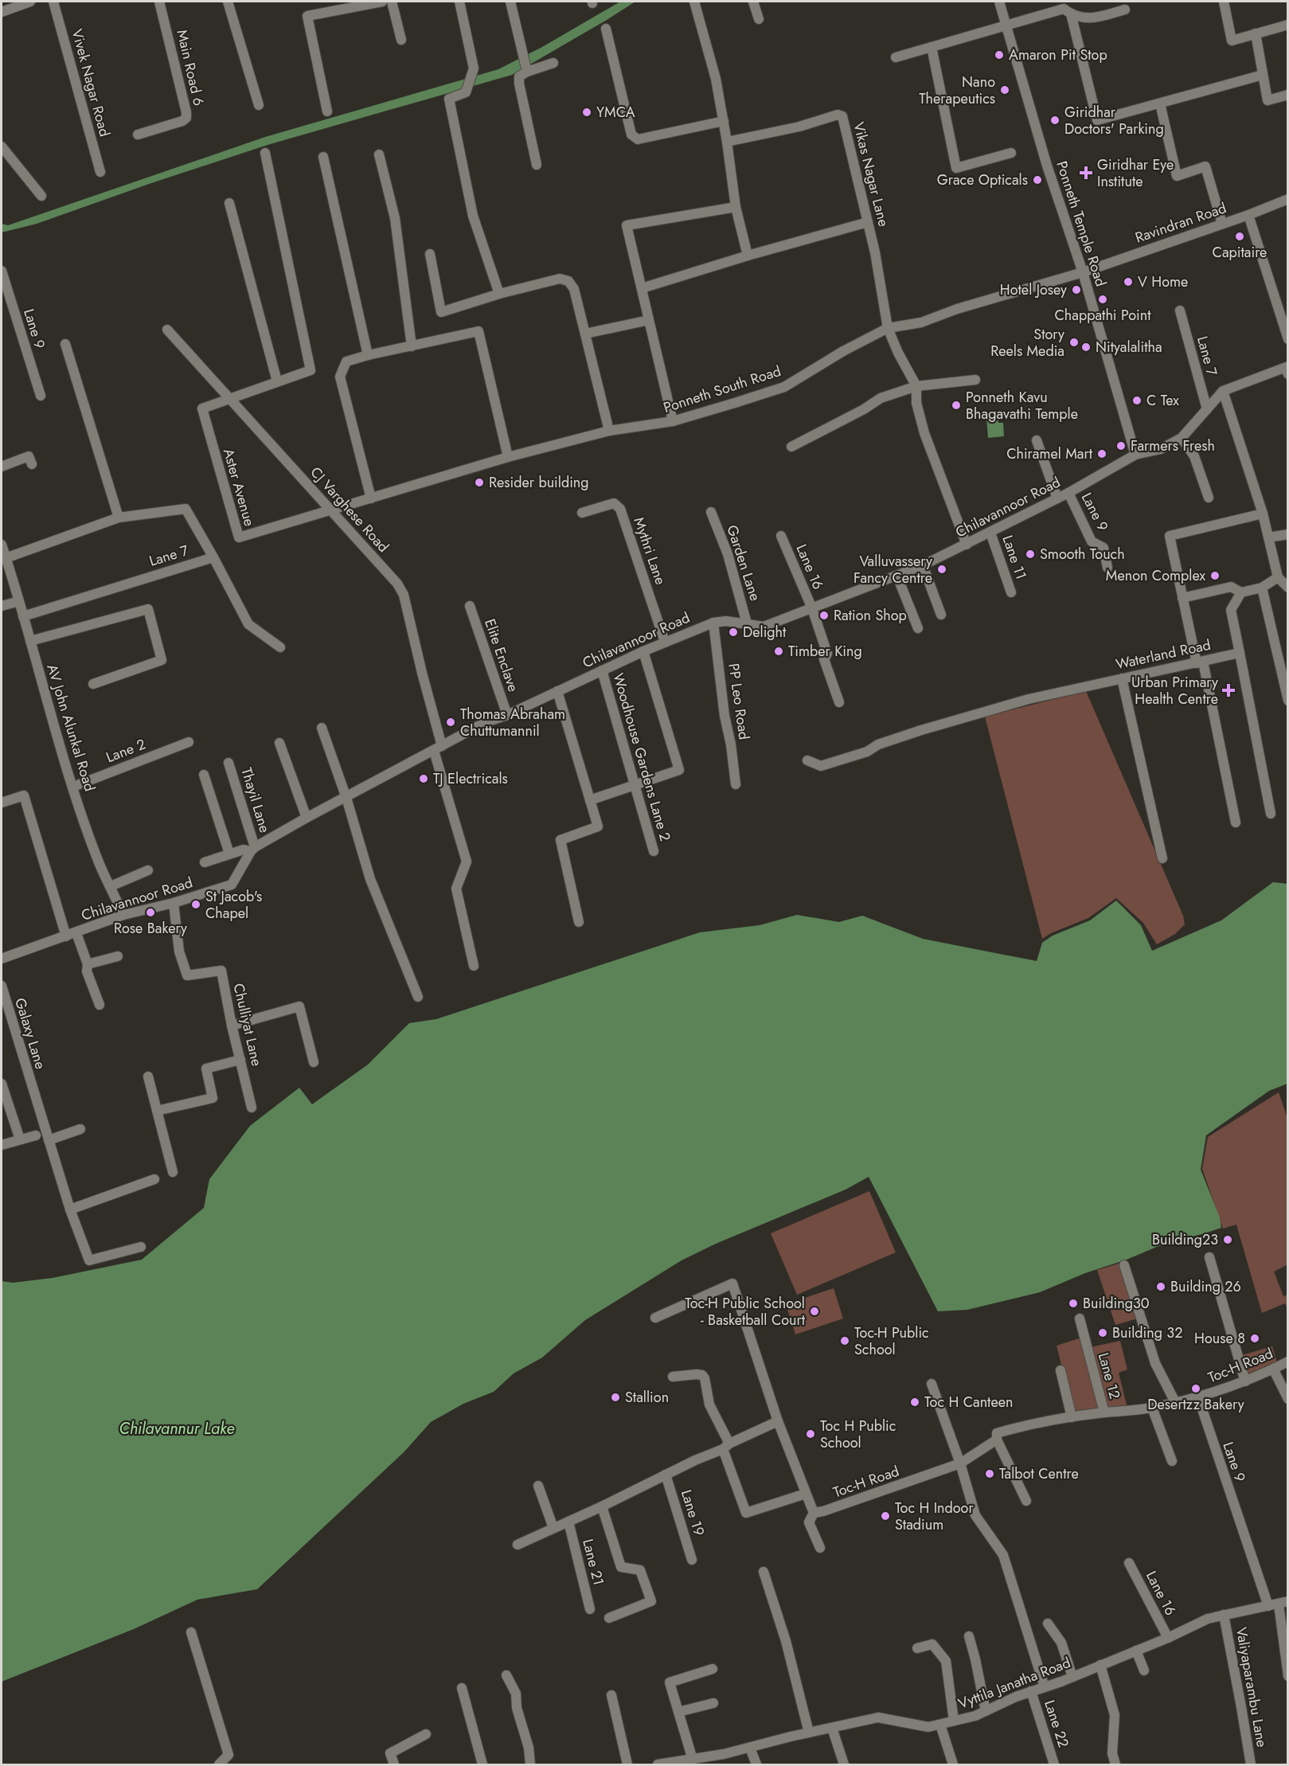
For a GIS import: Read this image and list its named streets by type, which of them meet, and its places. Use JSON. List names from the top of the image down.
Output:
{
  "streets": {
    "street": [
      "Main Road 6",
      "Vivek Nagar Road",
      "Vikas Nagar Lane",
      "Ravindran Road",
      "Ponneth Temple Road",
      "Lane 9",
      "Lane 7",
      "Ponneth South Road",
      "Aster Avenue",
      "Chilavannoor Road",
      "CJ Varghese Road",
      "Mythri Lane",
      "Lane 11",
      "Garden Lane",
      "Lane 16",
      "Waterland Road",
      "Elite Enclave",
      "PP Leo Road",
      "AV John Alunkal Road",
      "Lane 2",
      "Woodhouse Gardens Lane 2",
      "Thayil Lane",
      "Chulliyat Lane",
      "Galaxy Lane",
      "Toc-H Road",
      "Lane 12",
      "Lane 19",
      "Lane 21",
      "Vyttila Janatha Road",
      "Valiyaparambu Lane",
      "Lane 22"
    ]
  },
  "crossings": [
    ["Vikas Nagar Lane", "Ponneth South Road"],
    ["Ravindran Road", "Ponneth Temple Road"],
    ["Ravindran Road", "Ponneth South Road"],
    ["Ponneth Temple Road", "Ponneth South Road"],
    ["Ponneth Temple Road", "Chilavannoor Road"],
    ["Lane 9", "Chilavannoor Road"],
    ["Lane 9", "Toc-H Road"],
    ["Lane 9", "Vyttila Janatha Road"],
    ["Lane 7", "Chilavannoor Road"],
    ["Lane 7", "AV John Alunkal Road"],
    ["Ponneth South Road", "Aster Avenue"],
    ["Ponneth South Road", "CJ Varghese Road"],
    ["Aster Avenue", "CJ Varghese Road"],
    ["Chilavannoor Road", "CJ Varghese Road"],
    ["Chilavannoor Road", "Mythri Lane"],
    ["Chilavannoor Road", "Lane 11"],
    ["Chilavannoor Road", "Garden Lane"],
    ["Chilavannoor Road", "Lane 16"],
    ["Chilavannoor Road", "Elite Enclave"],
    ["Chilavannoor Road", "PP Leo Road"],
    ["Chilavannoor Road", "AV John Alunkal Road"],
    ["Chilavannoor Road", "Woodhouse Gardens Lane 2"],
    ["Chilavannoor Road", "Thayil Lane"],
    ["Chilavannoor Road", "Chulliyat Lane"],
    ["Lane 16", "Vyttila Janatha Road"],
    ["AV John Alunkal Road", "Lane 2"],
    ["Toc-H Road", "Lane 12"],
    ["Vyttila Janatha Road", "Valiyaparambu Lane"],
    ["Vyttila Janatha Road", "Lane 22"]
  ],
  "water": ["Chilavannur Lake"],
  "places": {
    "other": [
      "Amaron Pit Stop",
      "Nano Therapeutics",
      "YMCA",
      "Giridhar Doctors' Parking",
      "Grace Opticals",
      "Capitaire",
      "V Home",
      "Hotel Josey",
      "Chappathi Point",
      "Story Reels Media",
      "Nityalalitha",
      "C Tex",
      "Ponneth Kavu Bhagavathi Temple",
      "Farmers Fresh",
      "Chiramel Mart",
      "Resider building",
      "Smooth Touch",
      "Valluvassery Fancy Centre",
      "Menon Complex",
      "Ration Shop",
      "Delight",
      "Timber King",
      "Thomas Abraham Chuttumannil",
      "TJ Electricals",
      "St Jacob's Chapel",
      "Rose Bakery",
      "Building23",
      "Building 26",
      "Building30",
      "Toc-H Public School - Basketball Court",
      "Building 32",
      "House 8",
      "Toc-H Public School",
      "Desertzz Bakery",
      "Stallion",
      "Toc H Canteen",
      "Toc H Public School",
      "Talbot Centre",
      "Toc H Indoor Stadium"
    ],
    "health": ["Giridhar Eye Institute", "Urban Primary Health Centre"]
  }
}
